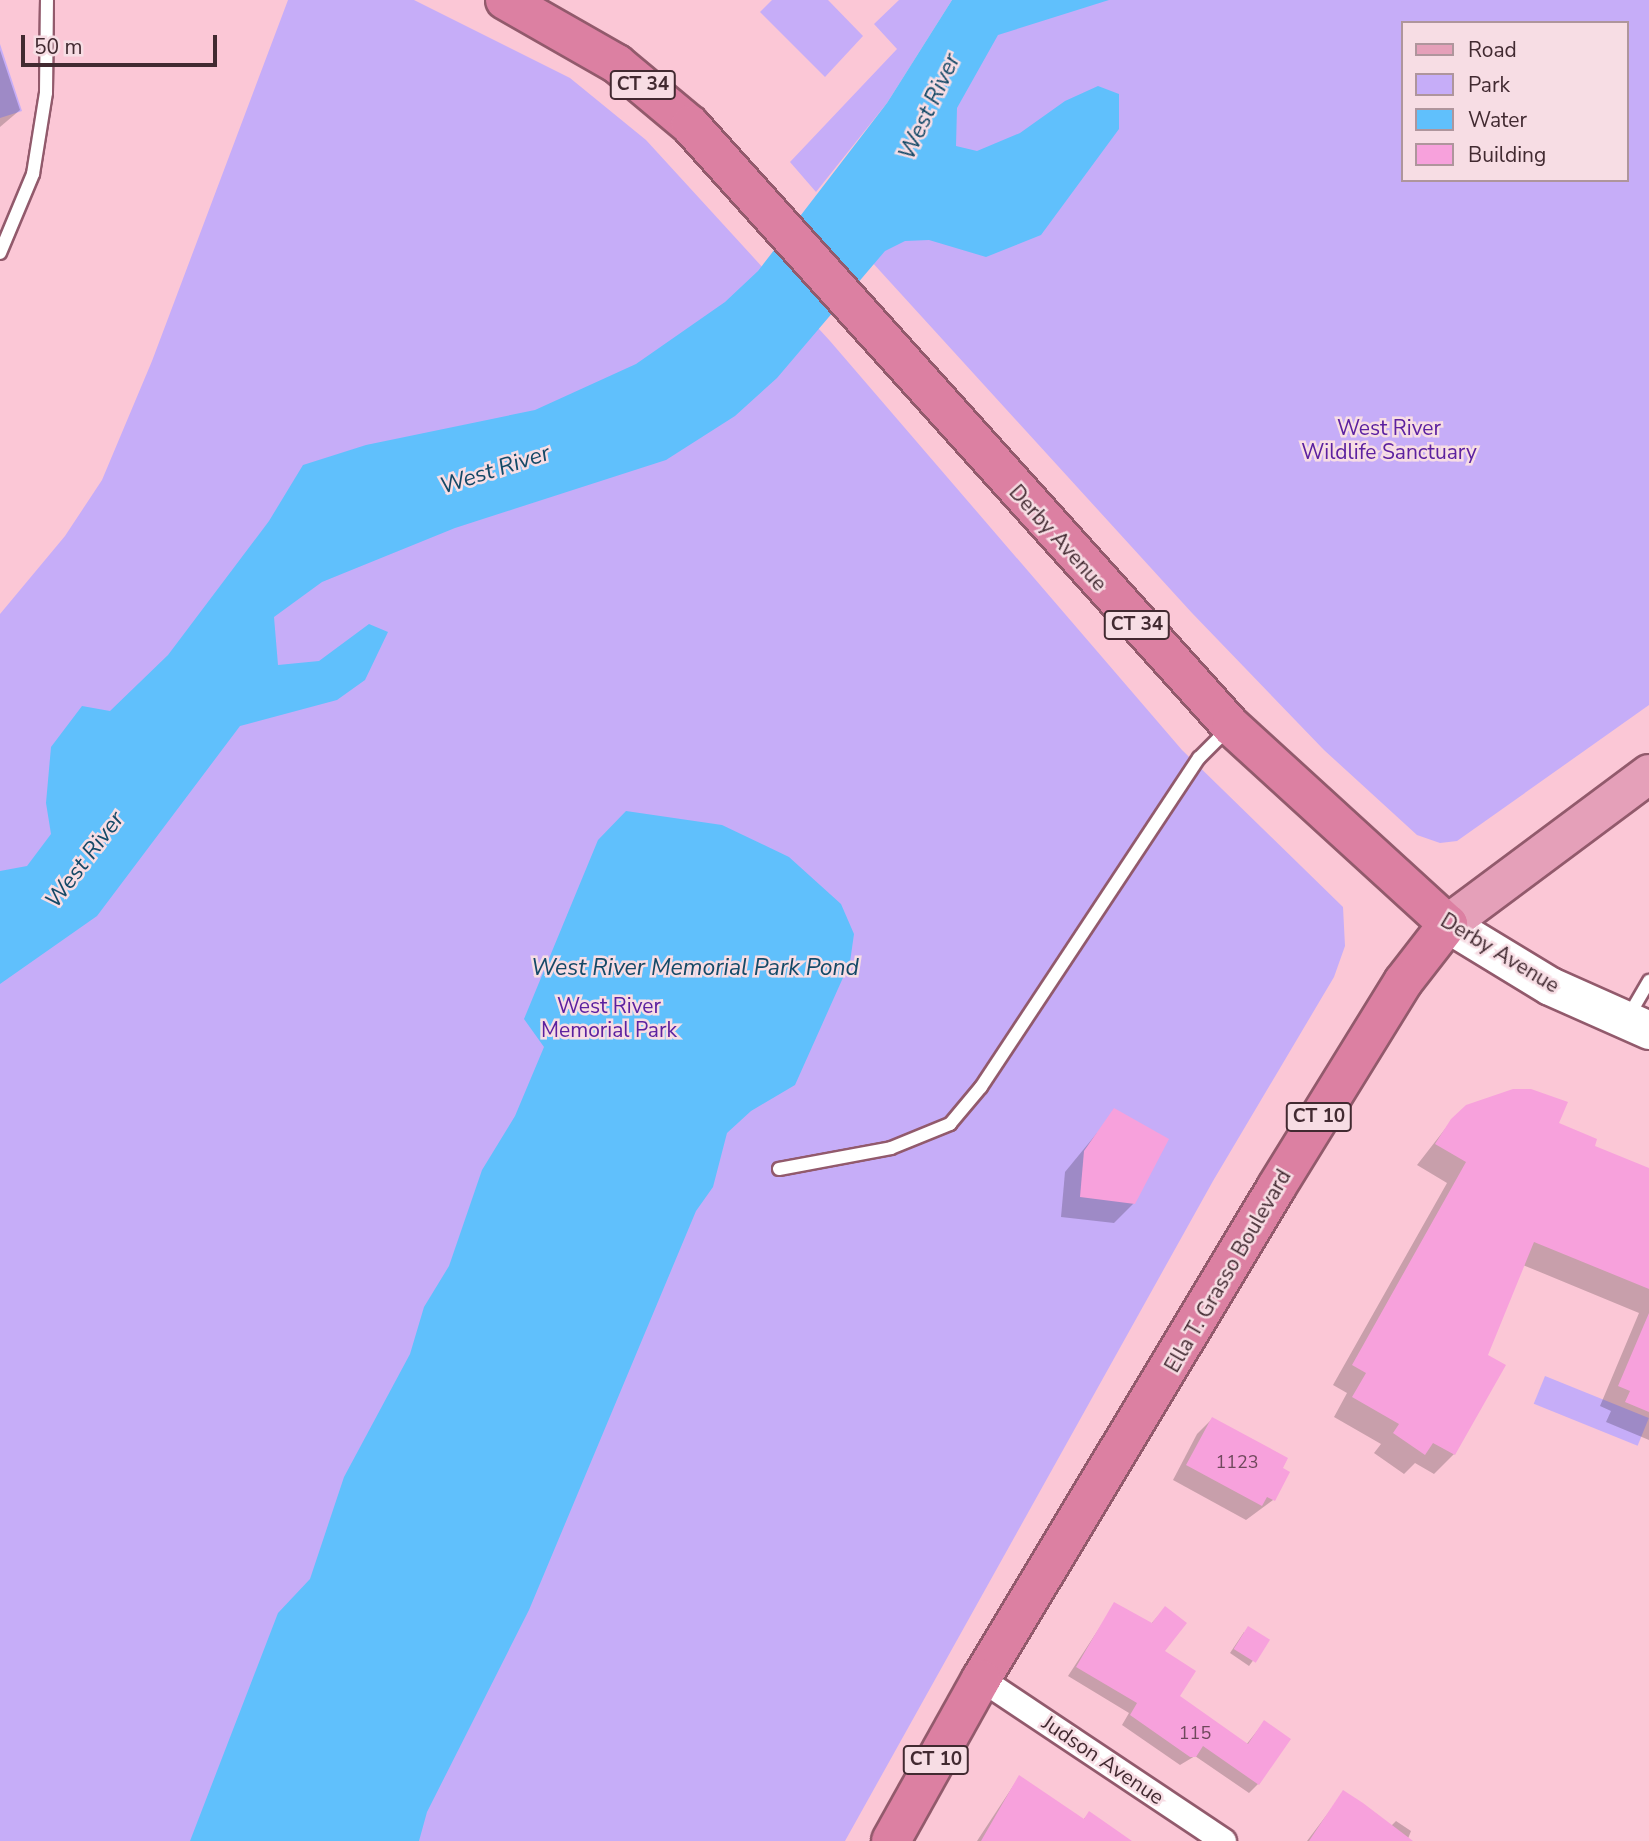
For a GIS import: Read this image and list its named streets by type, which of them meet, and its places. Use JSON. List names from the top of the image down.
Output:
{
  "streets": {
    "highway": [
      "CT 34",
      "Derby Avenue",
      "CT 10",
      "Ella T. Grasso Boulevard"
    ],
    "street": ["Judson Avenue"]
  },
  "crossings": [
    ["Derby Avenue", "Ella T. Grasso Boulevard"],
    ["Ella T. Grasso Boulevard", "Judson Avenue"]
  ],
  "water": ["West River", "West River Memorial Park Pond"],
  "parks": ["West River Wildlife Sanctuary", "West River Memorial Park"],
  "house_numbers": ["1123", "115"],
  "legend": [
    "Road",
    "Park",
    "Water",
    "Building"
  ],
  "scale_bar": "50 m"
}
